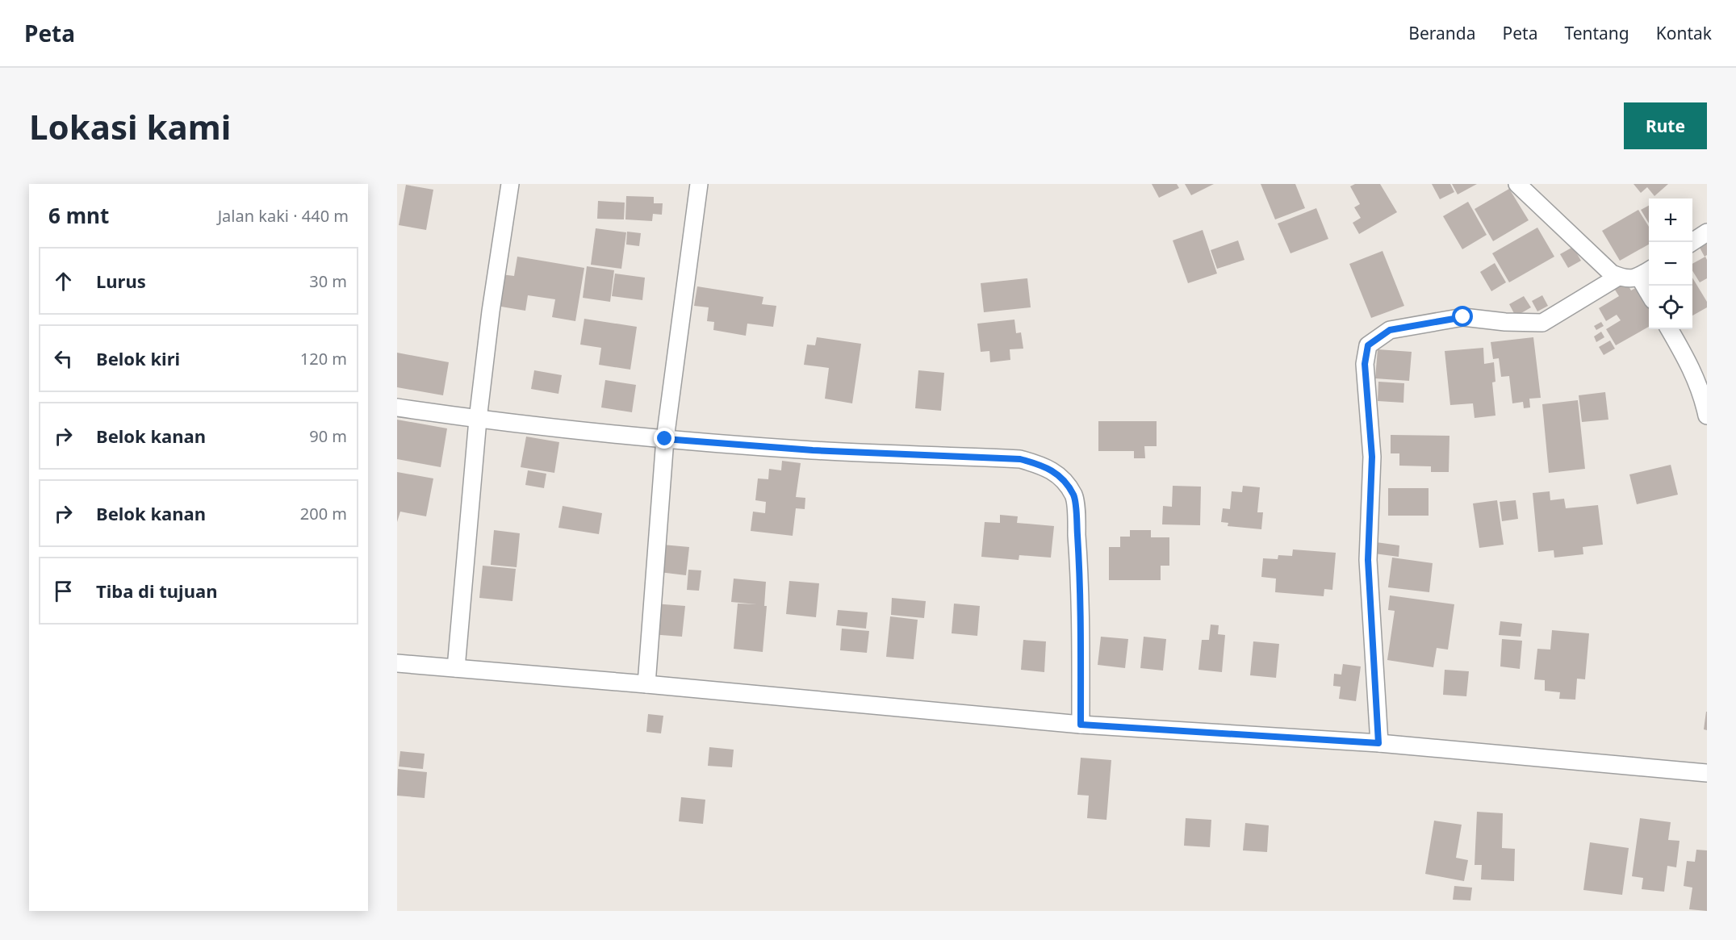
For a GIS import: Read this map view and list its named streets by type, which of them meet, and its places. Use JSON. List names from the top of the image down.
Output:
{
  "page": {
    "header": "Peta",
    "nav": [
      "Beranda",
      "Peta",
      "Tentang",
      "Kontak"
    ],
    "buttons": "Rute",
    "title": "Lokasi kami",
    "heading": ["6 mnt", "Jalan kaki · 440 m"],
    "map_buttons": ["+", "−"],
    "list": [
      ["Lurus", "30 m"],
      ["Belok kiri", "120 m"],
      ["Belok kanan", "90 m"],
      ["Belok kanan", "200 m"],
      "Tiba di tujuan"
    ]
  }
}
